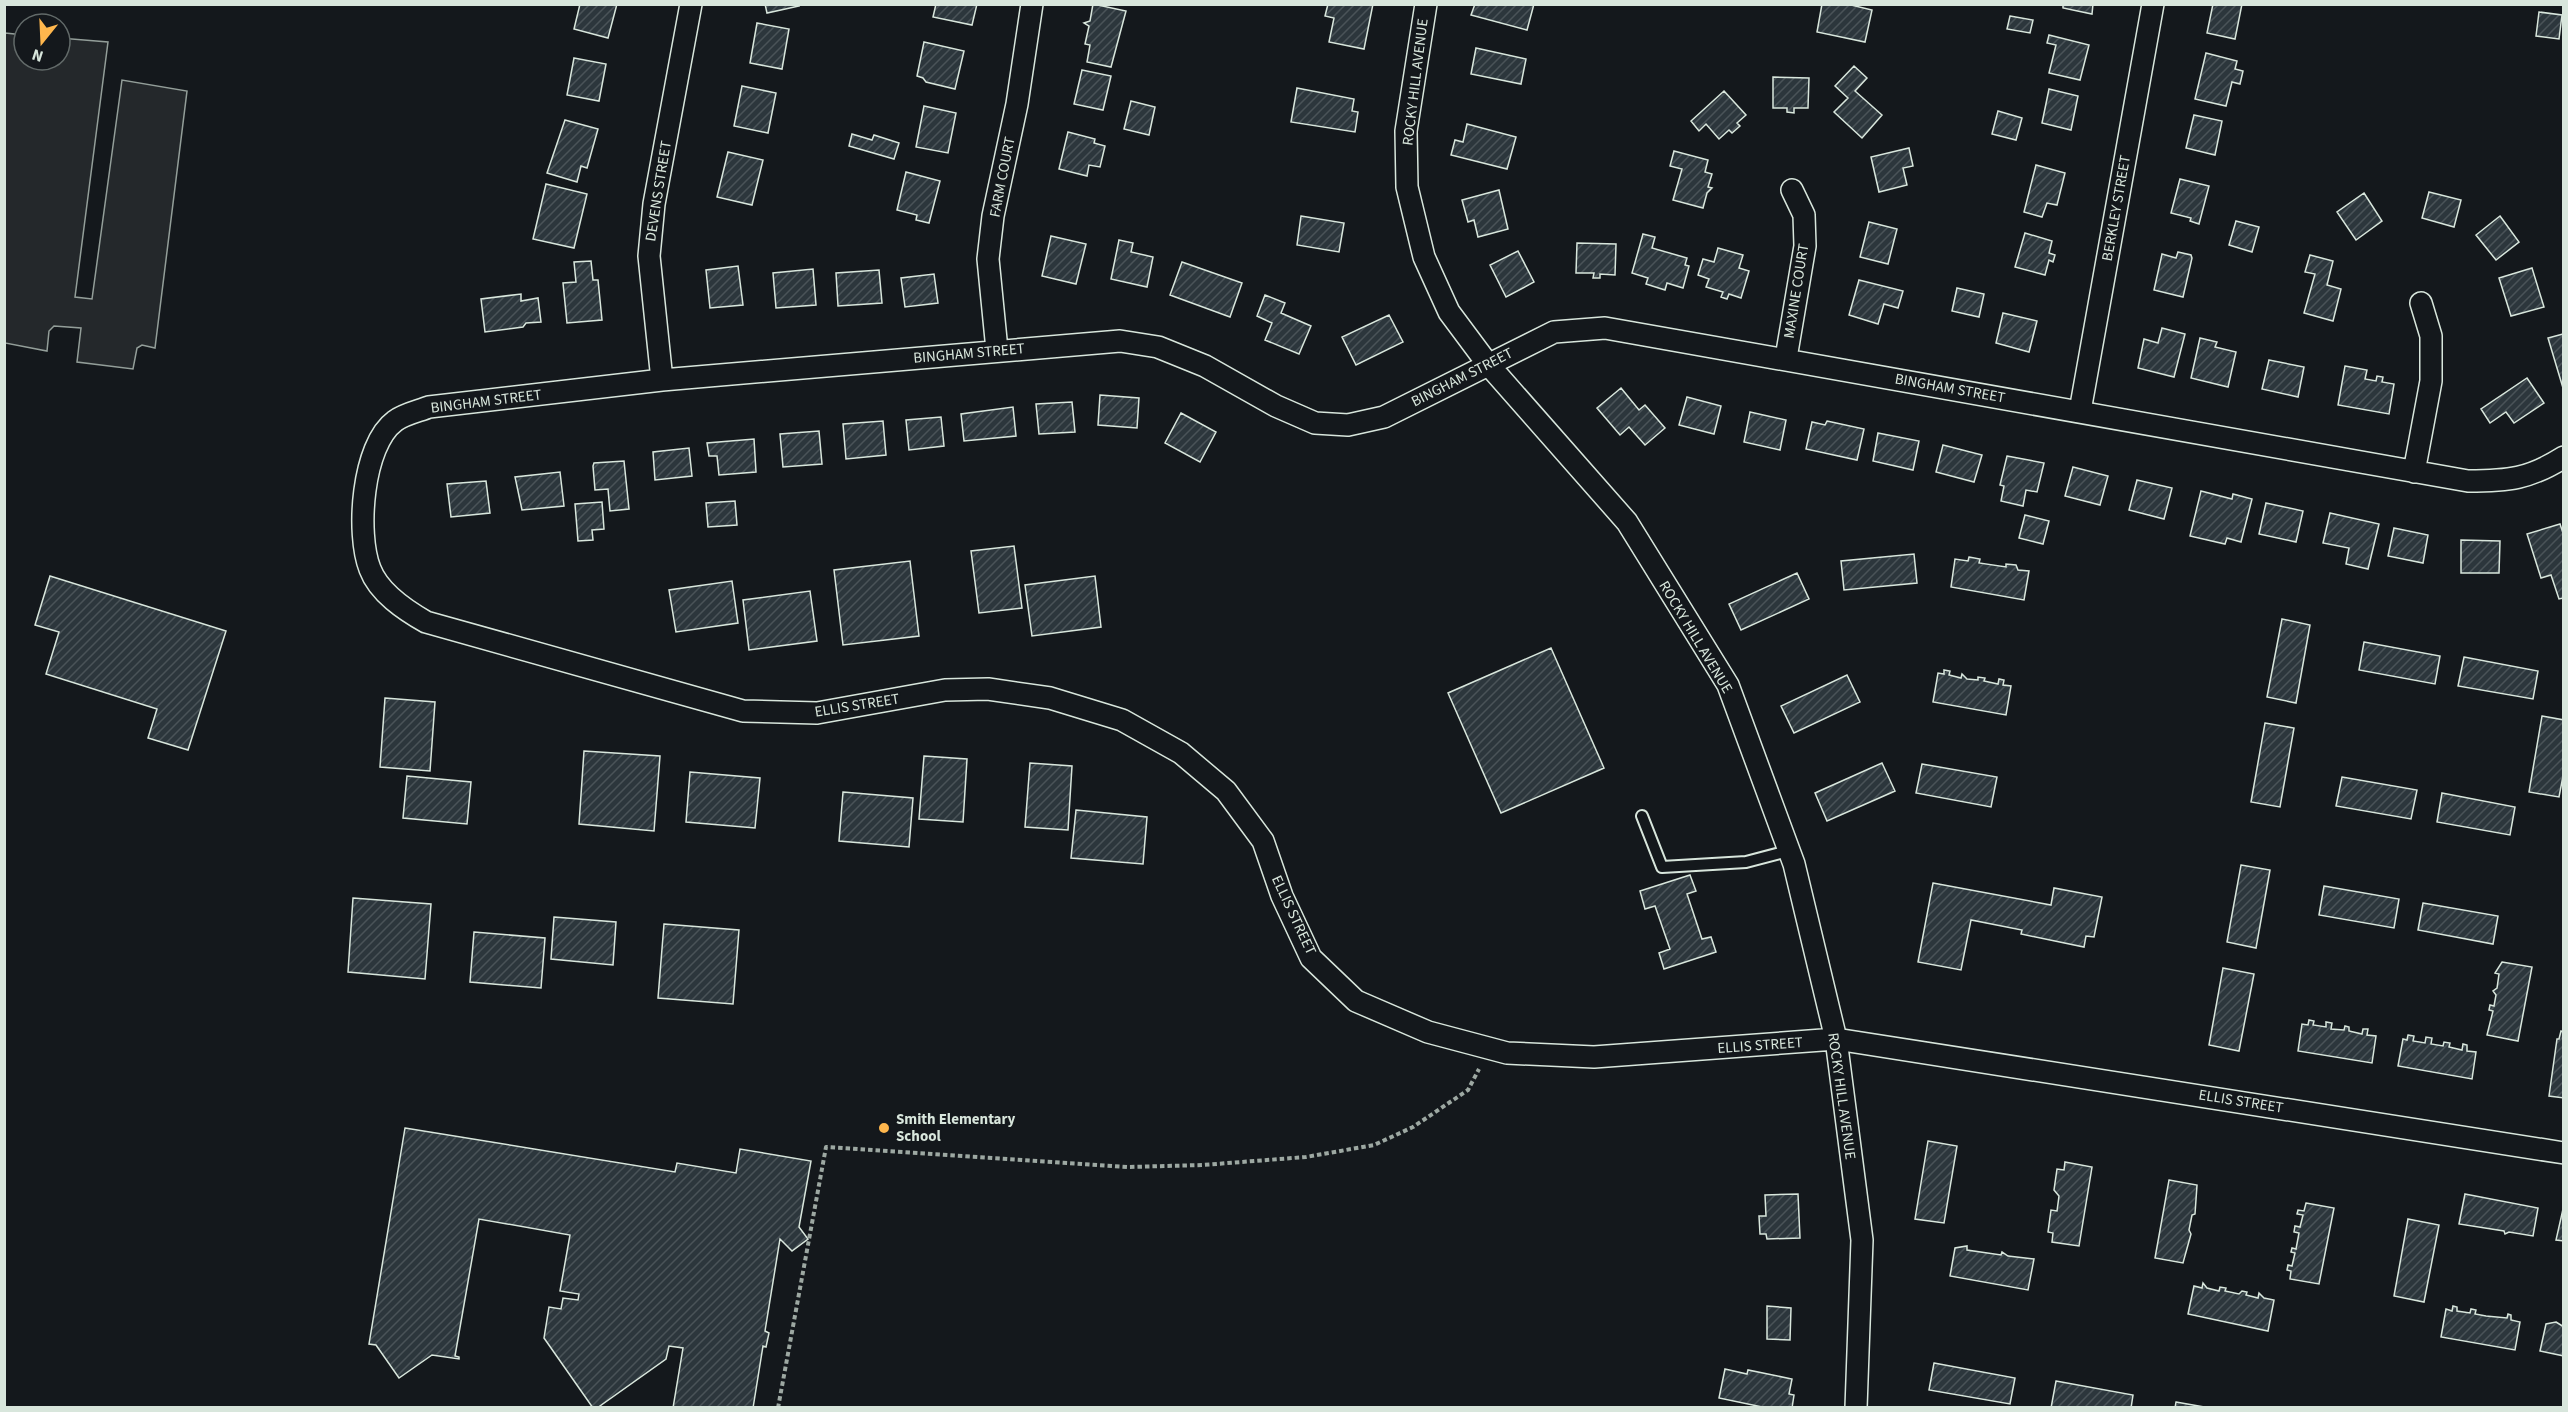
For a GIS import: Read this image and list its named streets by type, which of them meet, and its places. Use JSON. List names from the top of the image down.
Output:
{
  "streets": {
    "street": [
      "ROCKY HILL AVENUE",
      "FARM COURT",
      "DEVENS STREET",
      "BERKLEY STREET",
      "MAXINE COURT",
      "BINGHAM STREET",
      "ELLIS STREET"
    ]
  },
  "crossings": [
    ["ROCKY HILL AVENUE", "BINGHAM STREET"],
    ["ROCKY HILL AVENUE", "ELLIS STREET"],
    ["FARM COURT", "BINGHAM STREET"],
    ["DEVENS STREET", "BINGHAM STREET"],
    ["BERKLEY STREET", "BINGHAM STREET"],
    ["MAXINE COURT", "BINGHAM STREET"],
    ["BINGHAM STREET", "ELLIS STREET"]
  ],
  "places": ["Smith Elementary School"],
  "north": "bottom"
}
